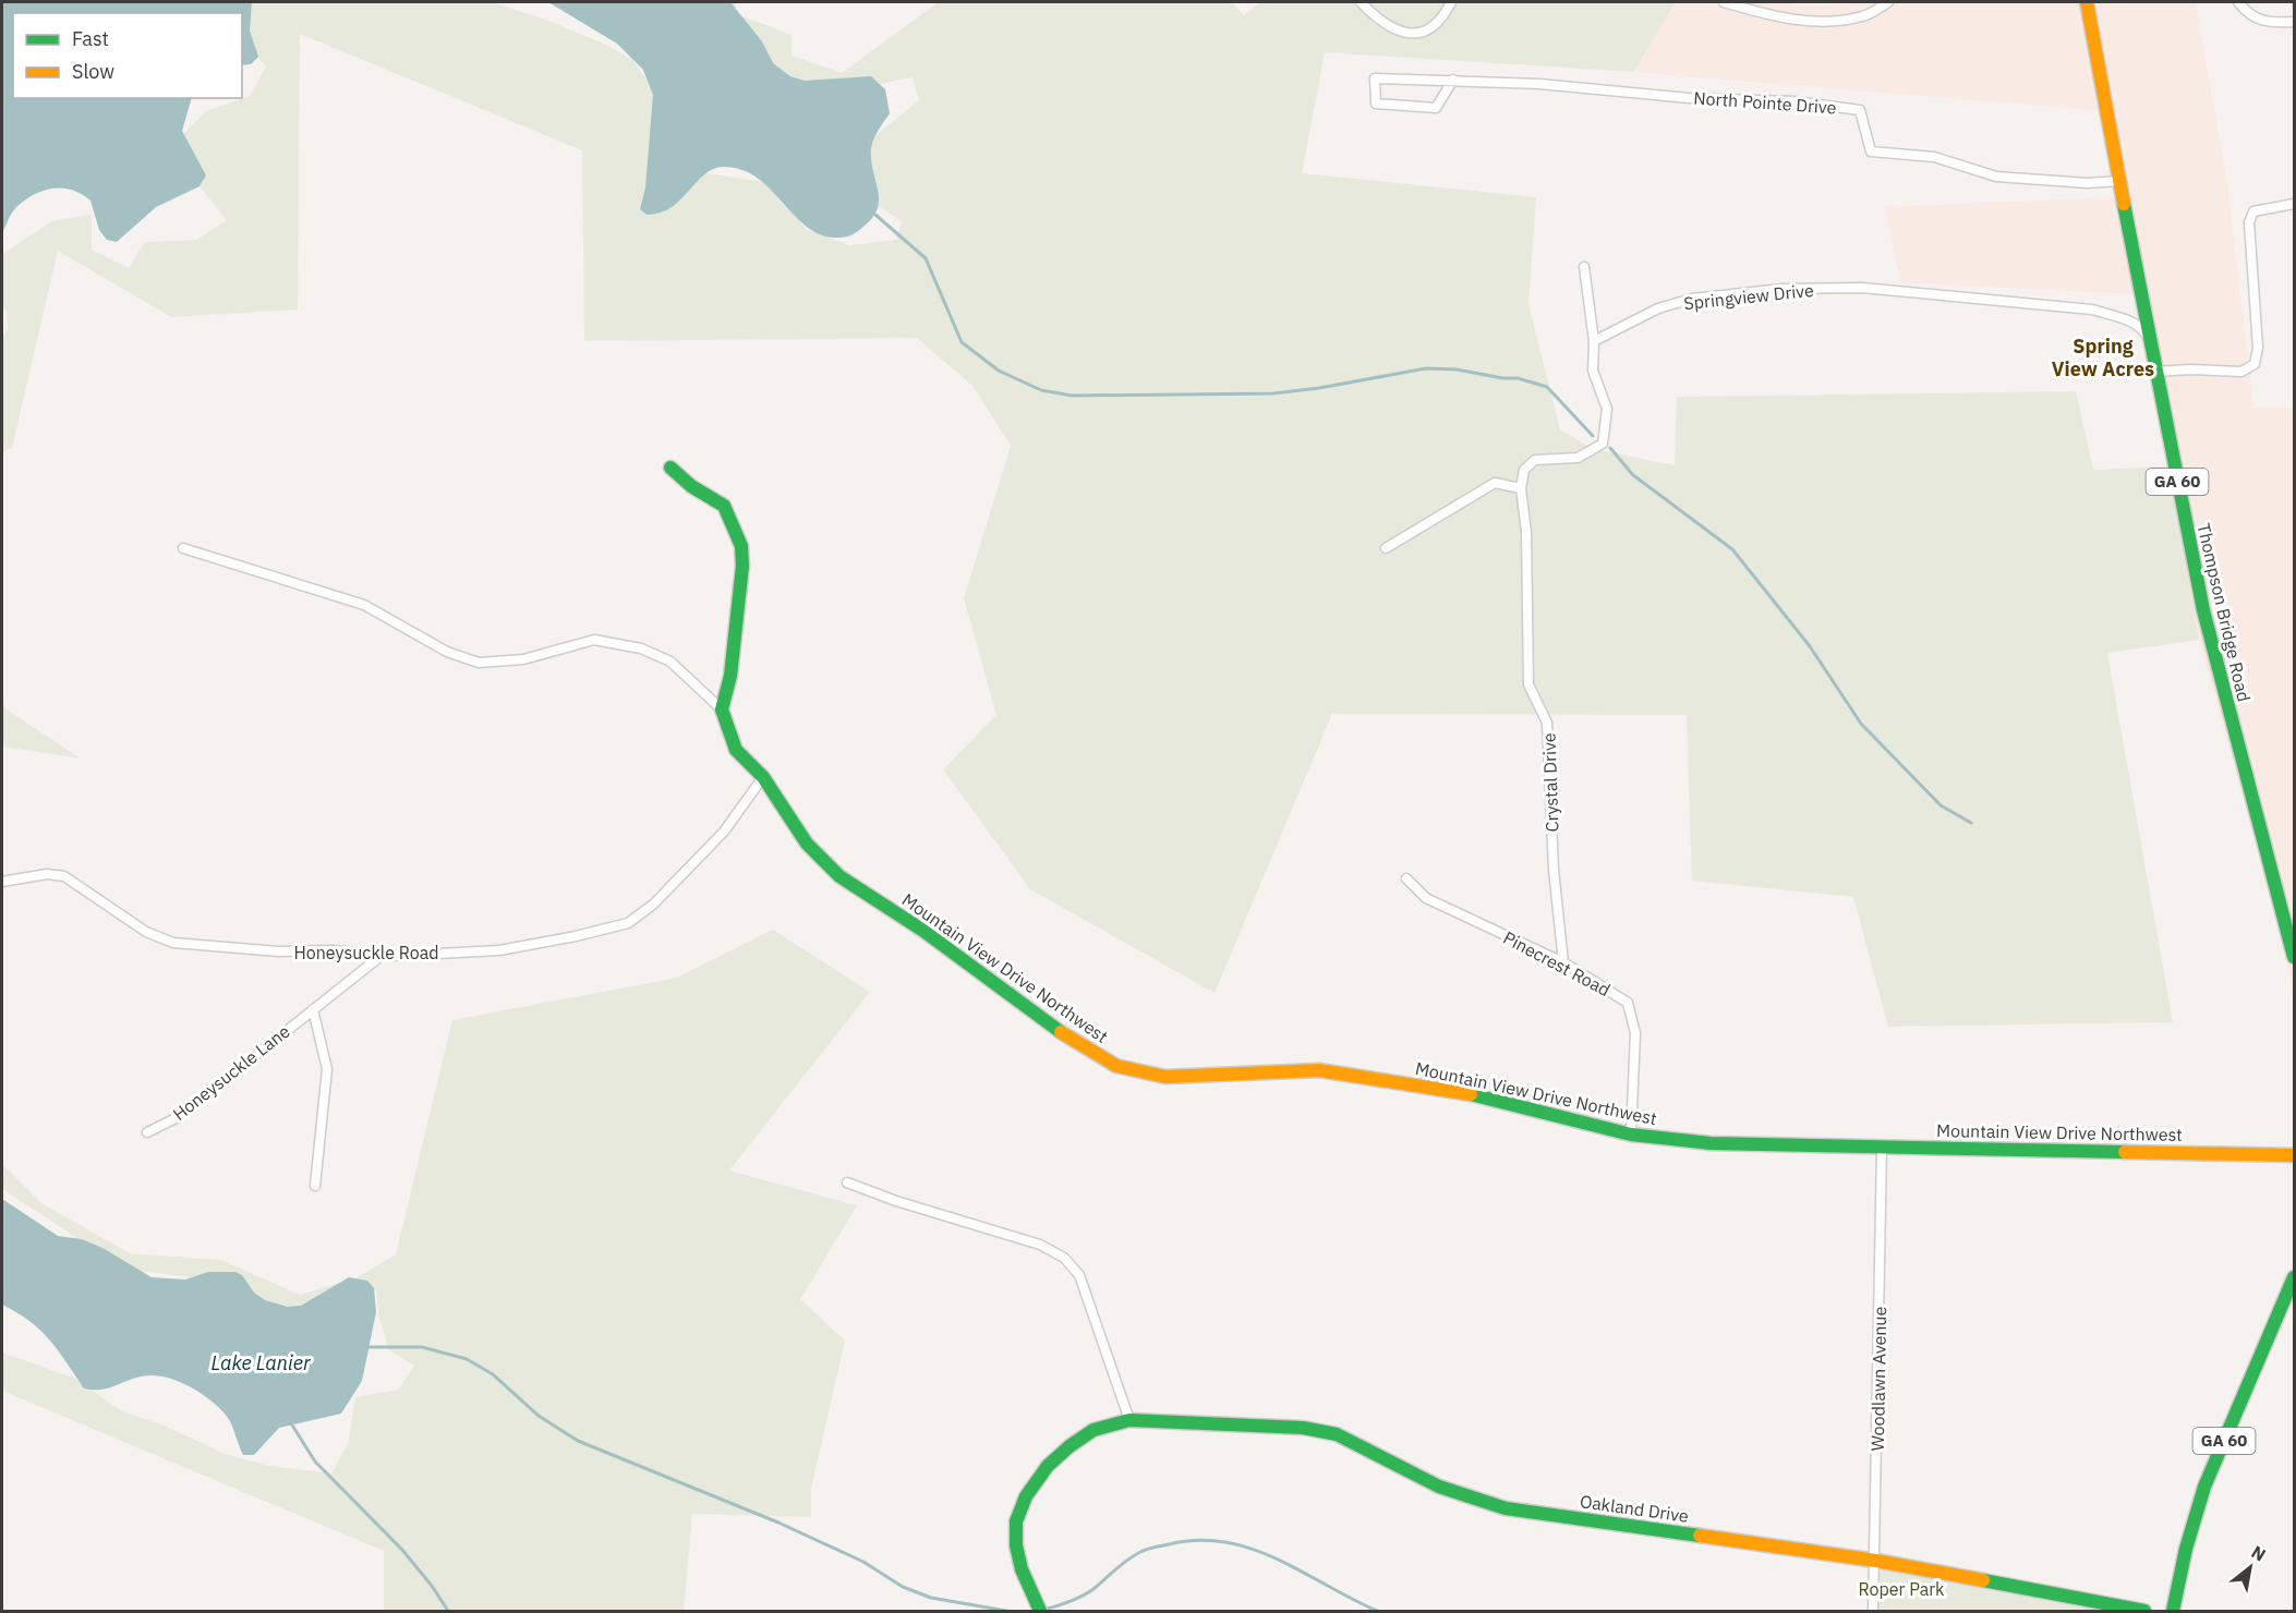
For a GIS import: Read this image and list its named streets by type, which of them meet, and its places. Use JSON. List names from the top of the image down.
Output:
{
  "streets": {
    "main road": [
      "GA 60",
      "Thompson Bridge Road",
      "Mountain View Drive Northwest",
      "Oakland Drive"
    ],
    "street": [
      "North Pointe Drive",
      "Springview Drive",
      "Crystal Drive",
      "Honeysuckle Road",
      "Pinecrest Road",
      "Honeysuckle Lane",
      "Woodlawn Avenue"
    ]
  },
  "crossings": [
    ["North Pointe Drive", "Thompson Bridge Road"],
    ["Springview Drive", "Thompson Bridge Road"],
    ["Crystal Drive", "Pinecrest Road"],
    ["Honeysuckle Road", "Mountain View Drive Northwest"],
    ["Honeysuckle Road", "Honeysuckle Lane"],
    ["Pinecrest Road", "Mountain View Drive Northwest"],
    ["Mountain View Drive Northwest", "Woodlawn Avenue"],
    ["Woodlawn Avenue", "Oakland Drive"]
  ],
  "districts": ["Spring View Acres"],
  "water": ["Lake Lanier"],
  "parks": ["Roper Park"],
  "legend": ["Fast", "Slow"],
  "north": "top right"
}
